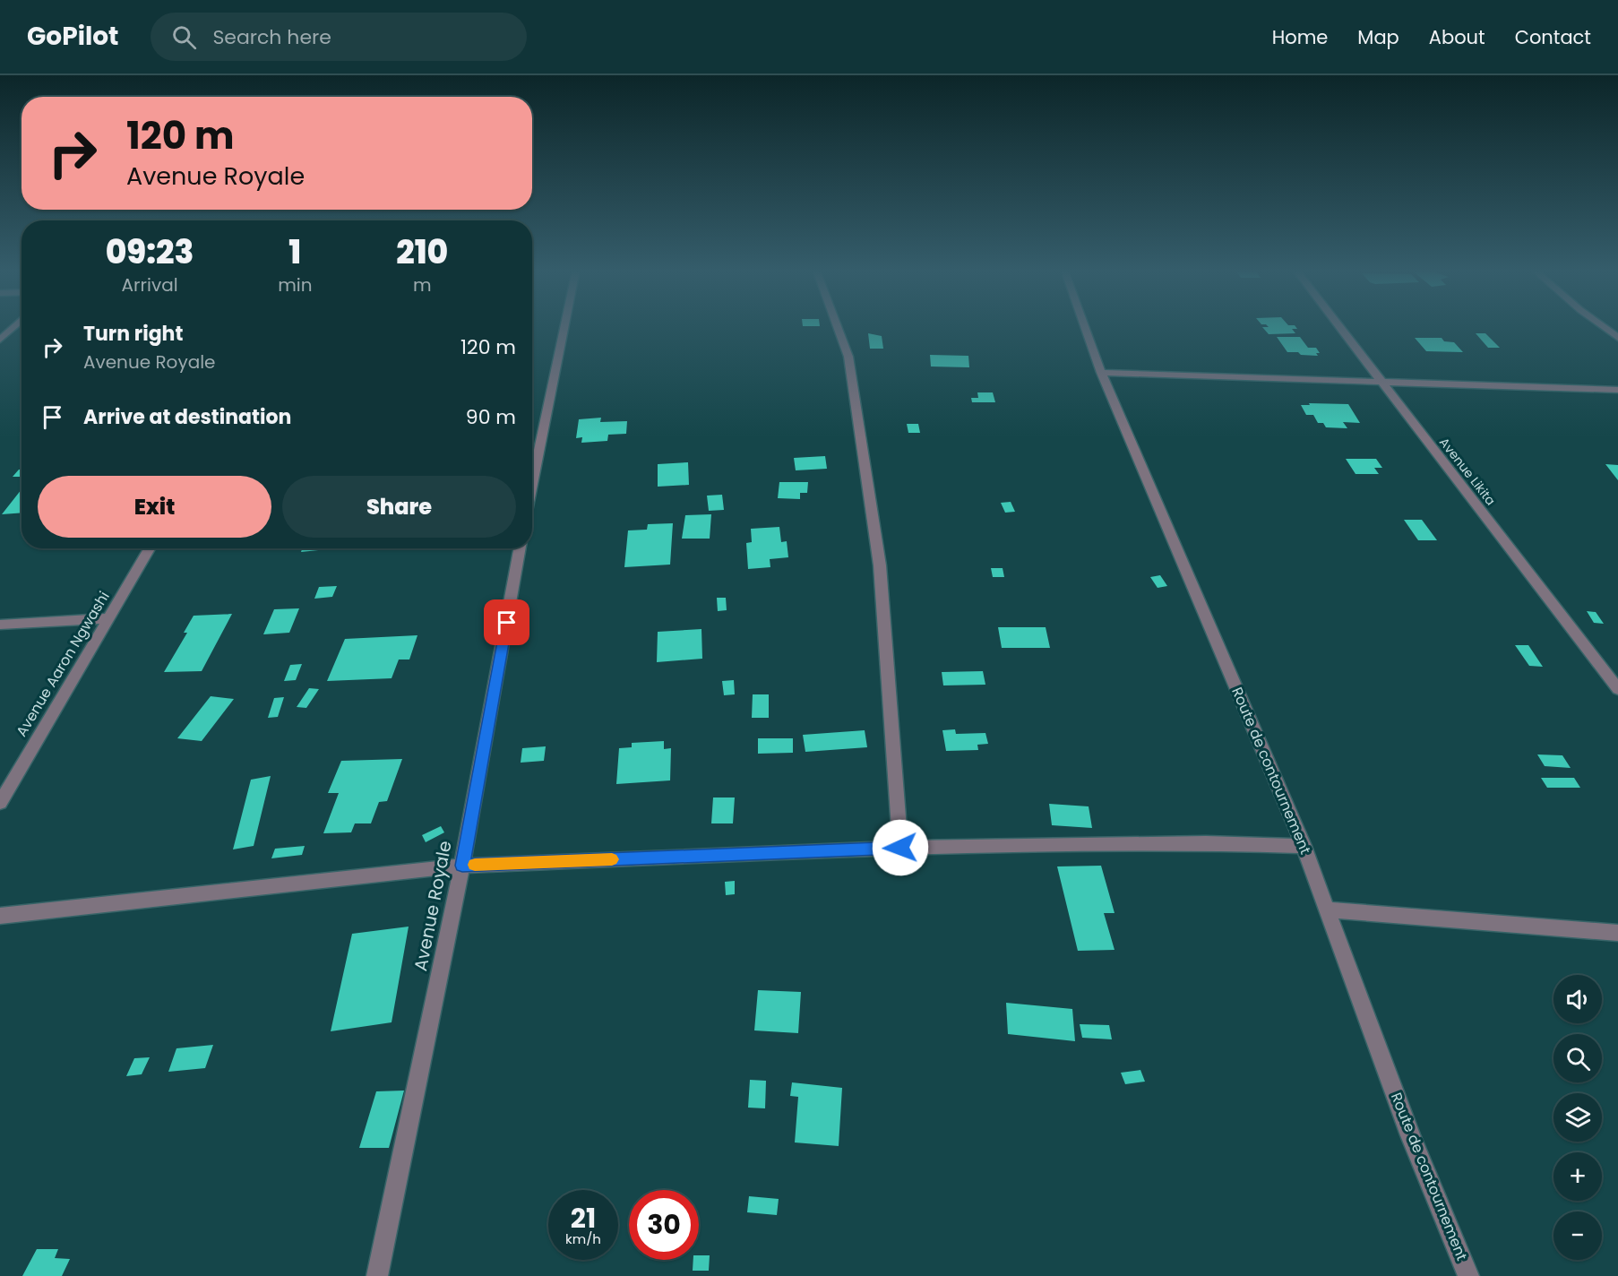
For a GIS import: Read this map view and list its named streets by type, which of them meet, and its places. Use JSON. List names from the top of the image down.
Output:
{
  "streets": {
    "street": [
      "Avenue Likita",
      "Avenue Aaron Ngwashi",
      "Route de contournement",
      "Avenue Royale"
    ]
  },
  "page": {
    "header": "GoPilot",
    "search": "Search here",
    "nav": [
      "Home",
      "Map",
      "About",
      "Contact"
    ],
    "turn": ["120 m", "Avenue Royale"],
    "eta": [
      "09:23",
      "Arrival",
      "1",
      "min",
      "210",
      "m"
    ],
    "list": [
      {
        "name": "Turn right",
        "note": "Avenue Royale",
        "value": "120 m"
      },
      {
        "name": "Arrive at destination",
        "value": "90 m"
      }
    ],
    "buttons": ["Exit", "Share"],
    "map_buttons": ["+", "−"],
    "speed": "21 km/h",
    "limit": "30"
  }
}
